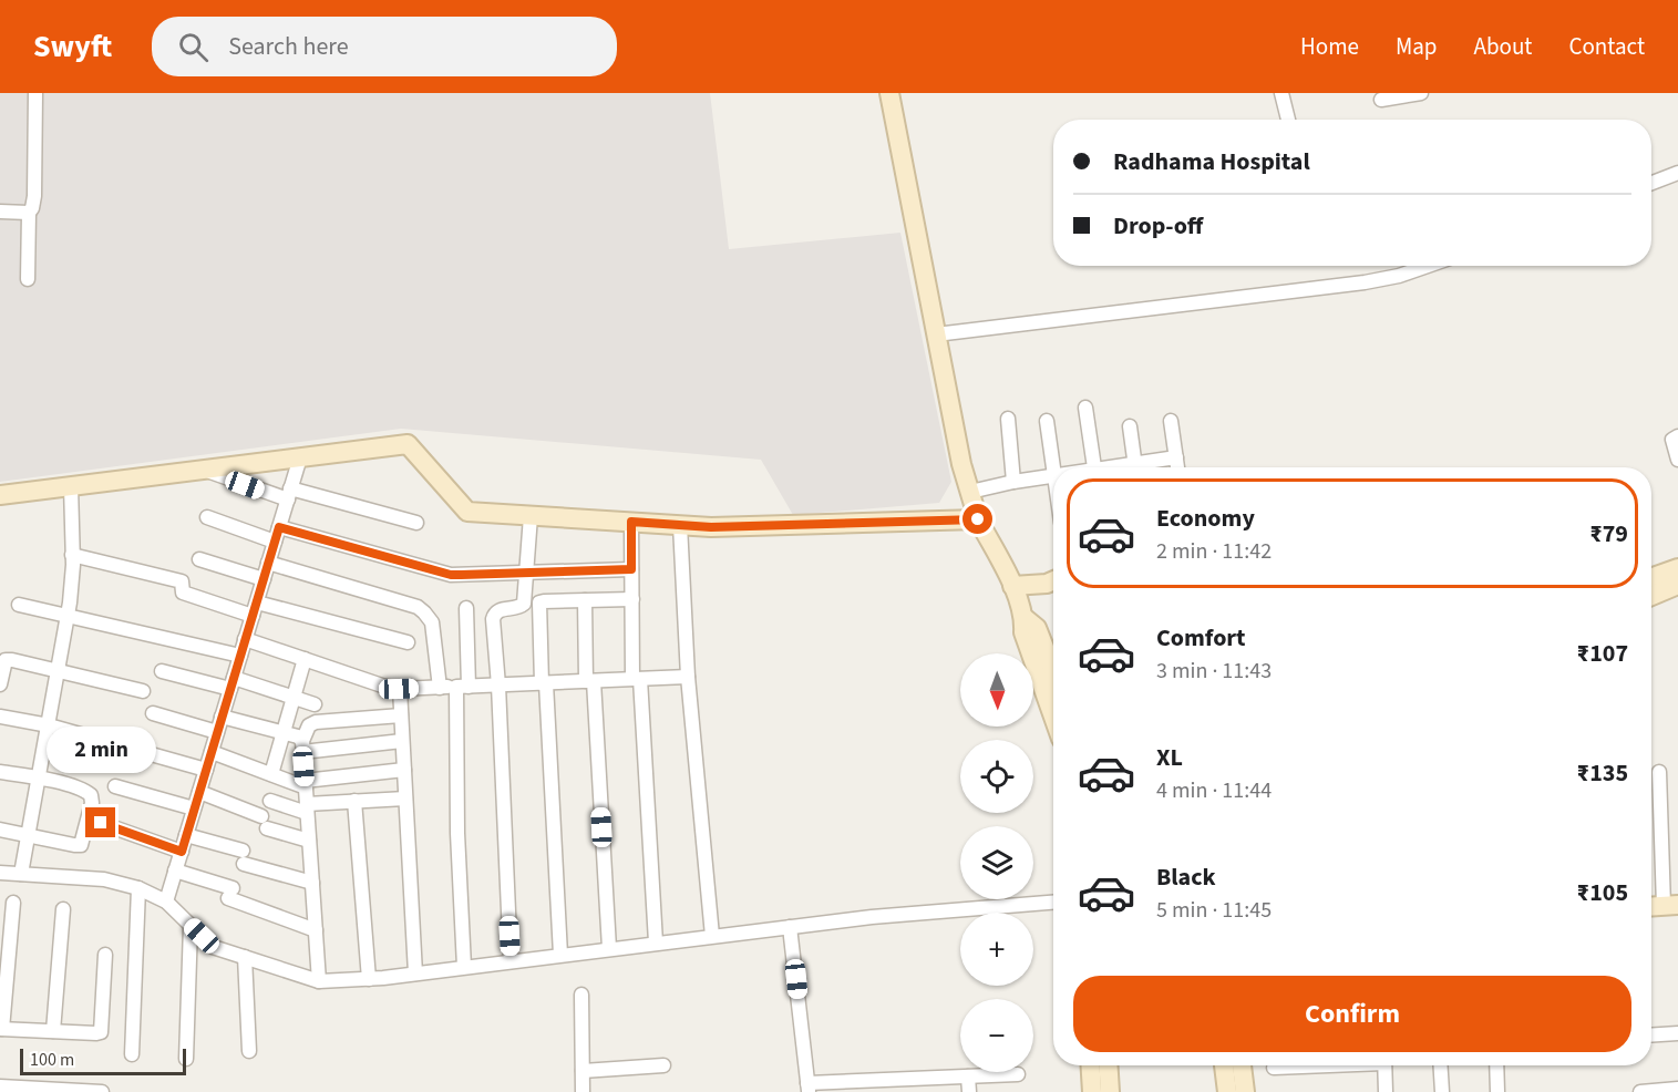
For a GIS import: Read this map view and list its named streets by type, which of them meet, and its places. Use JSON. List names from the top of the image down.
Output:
{
  "scale_bar": "100 m",
  "north": "bottom",
  "page": {
    "header": "Swyft",
    "search": "Search here",
    "nav": [
      "Home",
      "Map",
      "About",
      "Contact"
    ],
    "banner": ["Radhama Hospital", "Drop-off"],
    "list": [
      {
        "name": "Economy",
        "note": "2 min · 11:42",
        "value": "₹79"
      },
      {
        "name": "Comfort",
        "note": "3 min · 11:43",
        "value": "₹107"
      },
      {
        "name": "XL",
        "note": "4 min · 11:44",
        "value": "₹135"
      },
      {
        "name": "Black",
        "note": "5 min · 11:45",
        "value": "₹105"
      }
    ],
    "map_buttons": ["+", "−"],
    "bubble": "2 min",
    "buttons": "Confirm",
    "scale": "100 m"
  }
}
